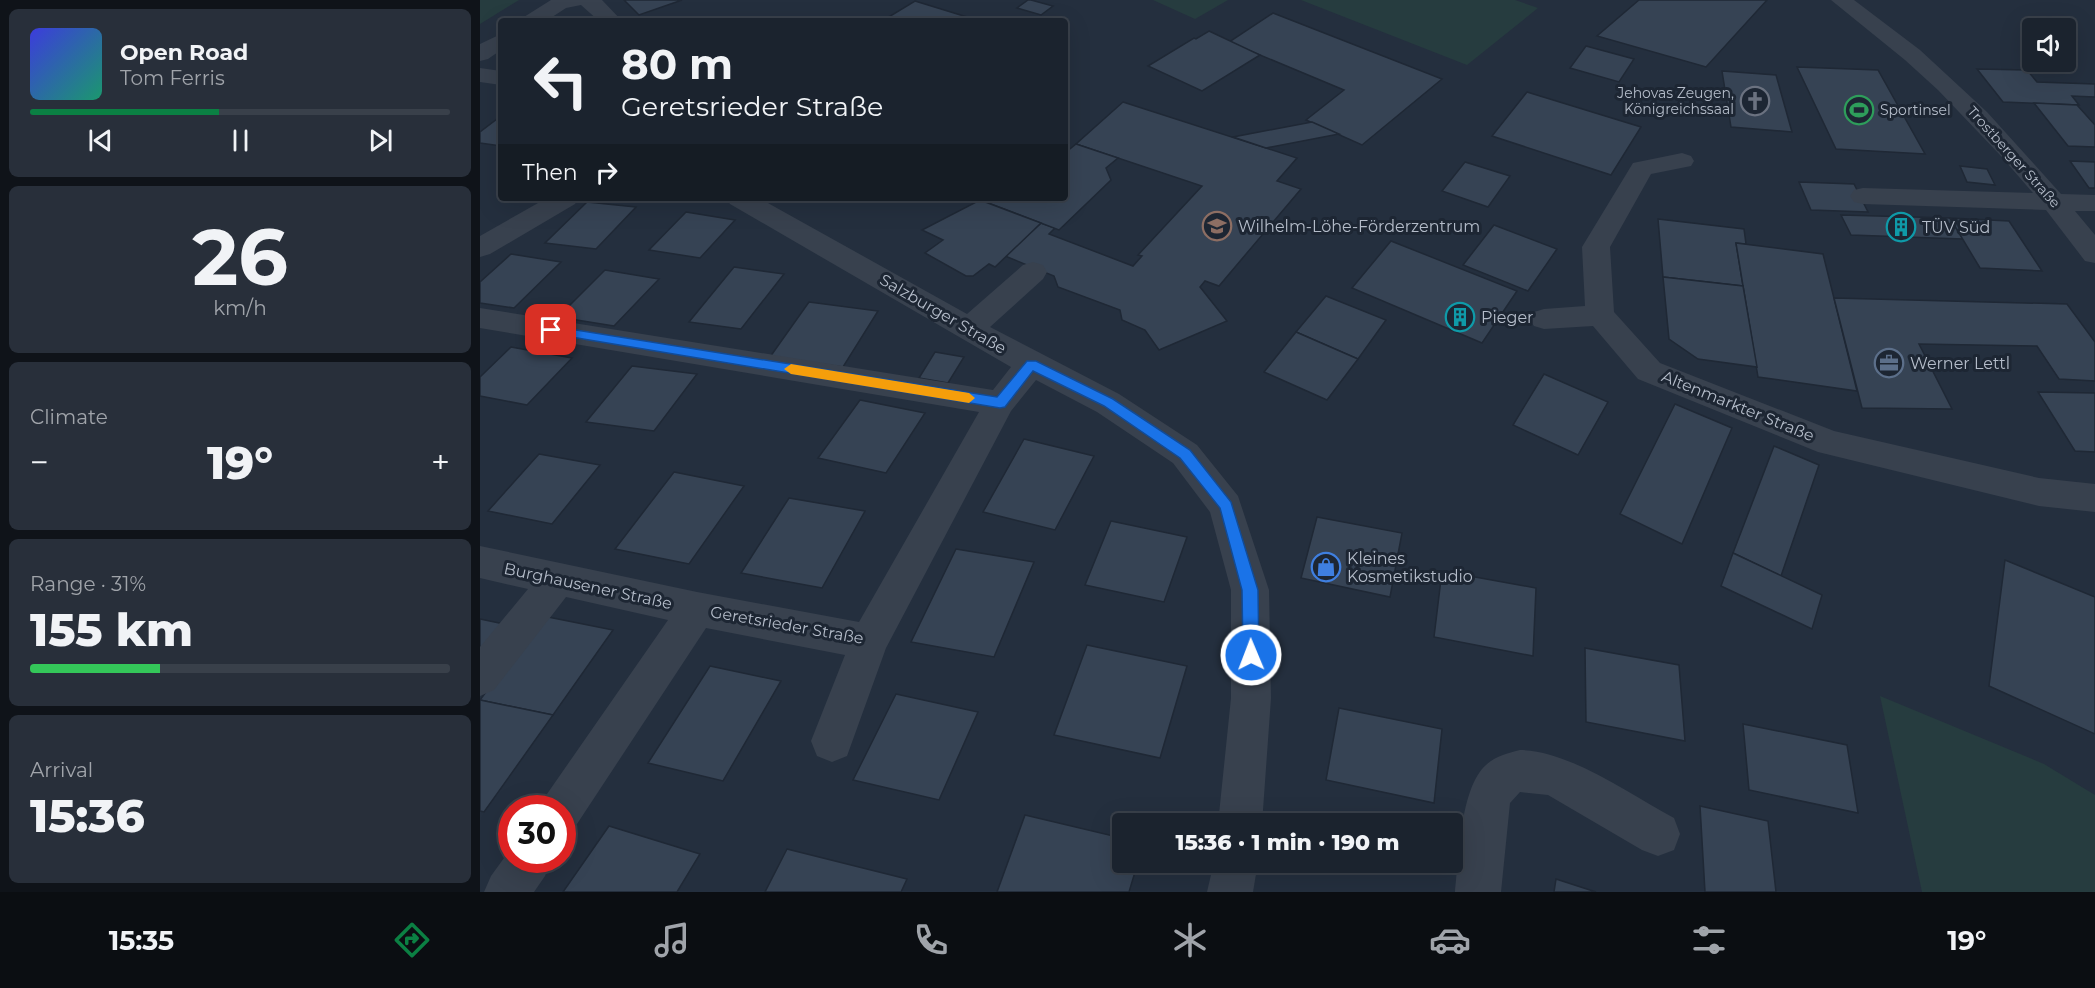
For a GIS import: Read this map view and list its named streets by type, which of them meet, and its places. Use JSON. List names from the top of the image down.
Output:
{
  "streets": {
    "street": [
      "Trostberger Straße",
      "Salzburger Straße",
      "Altenmarkter Straße",
      "Burghausener Straße",
      "Geretsrieder Straße"
    ]
  },
  "crossings": [
    ["Salzburger Straße", "Geretsrieder Straße"],
    ["Burghausener Straße", "Geretsrieder Straße"]
  ],
  "places": {
    "church": ["Jehovas Zeugen, Königreichssaal"],
    "sports": ["Sportinsel"],
    "school or university": ["Wilhelm-Löhe-Förderzentrum"],
    "building": ["TÜV Süd", "Pieger"],
    "office": ["Werner Lettl"],
    "shop": ["Kleines Kosmetikstudio"]
  },
  "page": {
    "turn": ["80 m", "Geretsrieder Straße"],
    "song": ["Open Road", "Tom Ferris"],
    "then": "Then",
    "tile": [
      ["26", "km/h"],
      "Climate",
      ["Range · 31%", "155 km"],
      ["Arrival", "15:36"]
    ],
    "heat": ["−", "19°", "+"],
    "limit": "30",
    "trip": "15:36 · 1 min · 190 m",
    "tabs": ["15:35", "19°"]
  }
}
